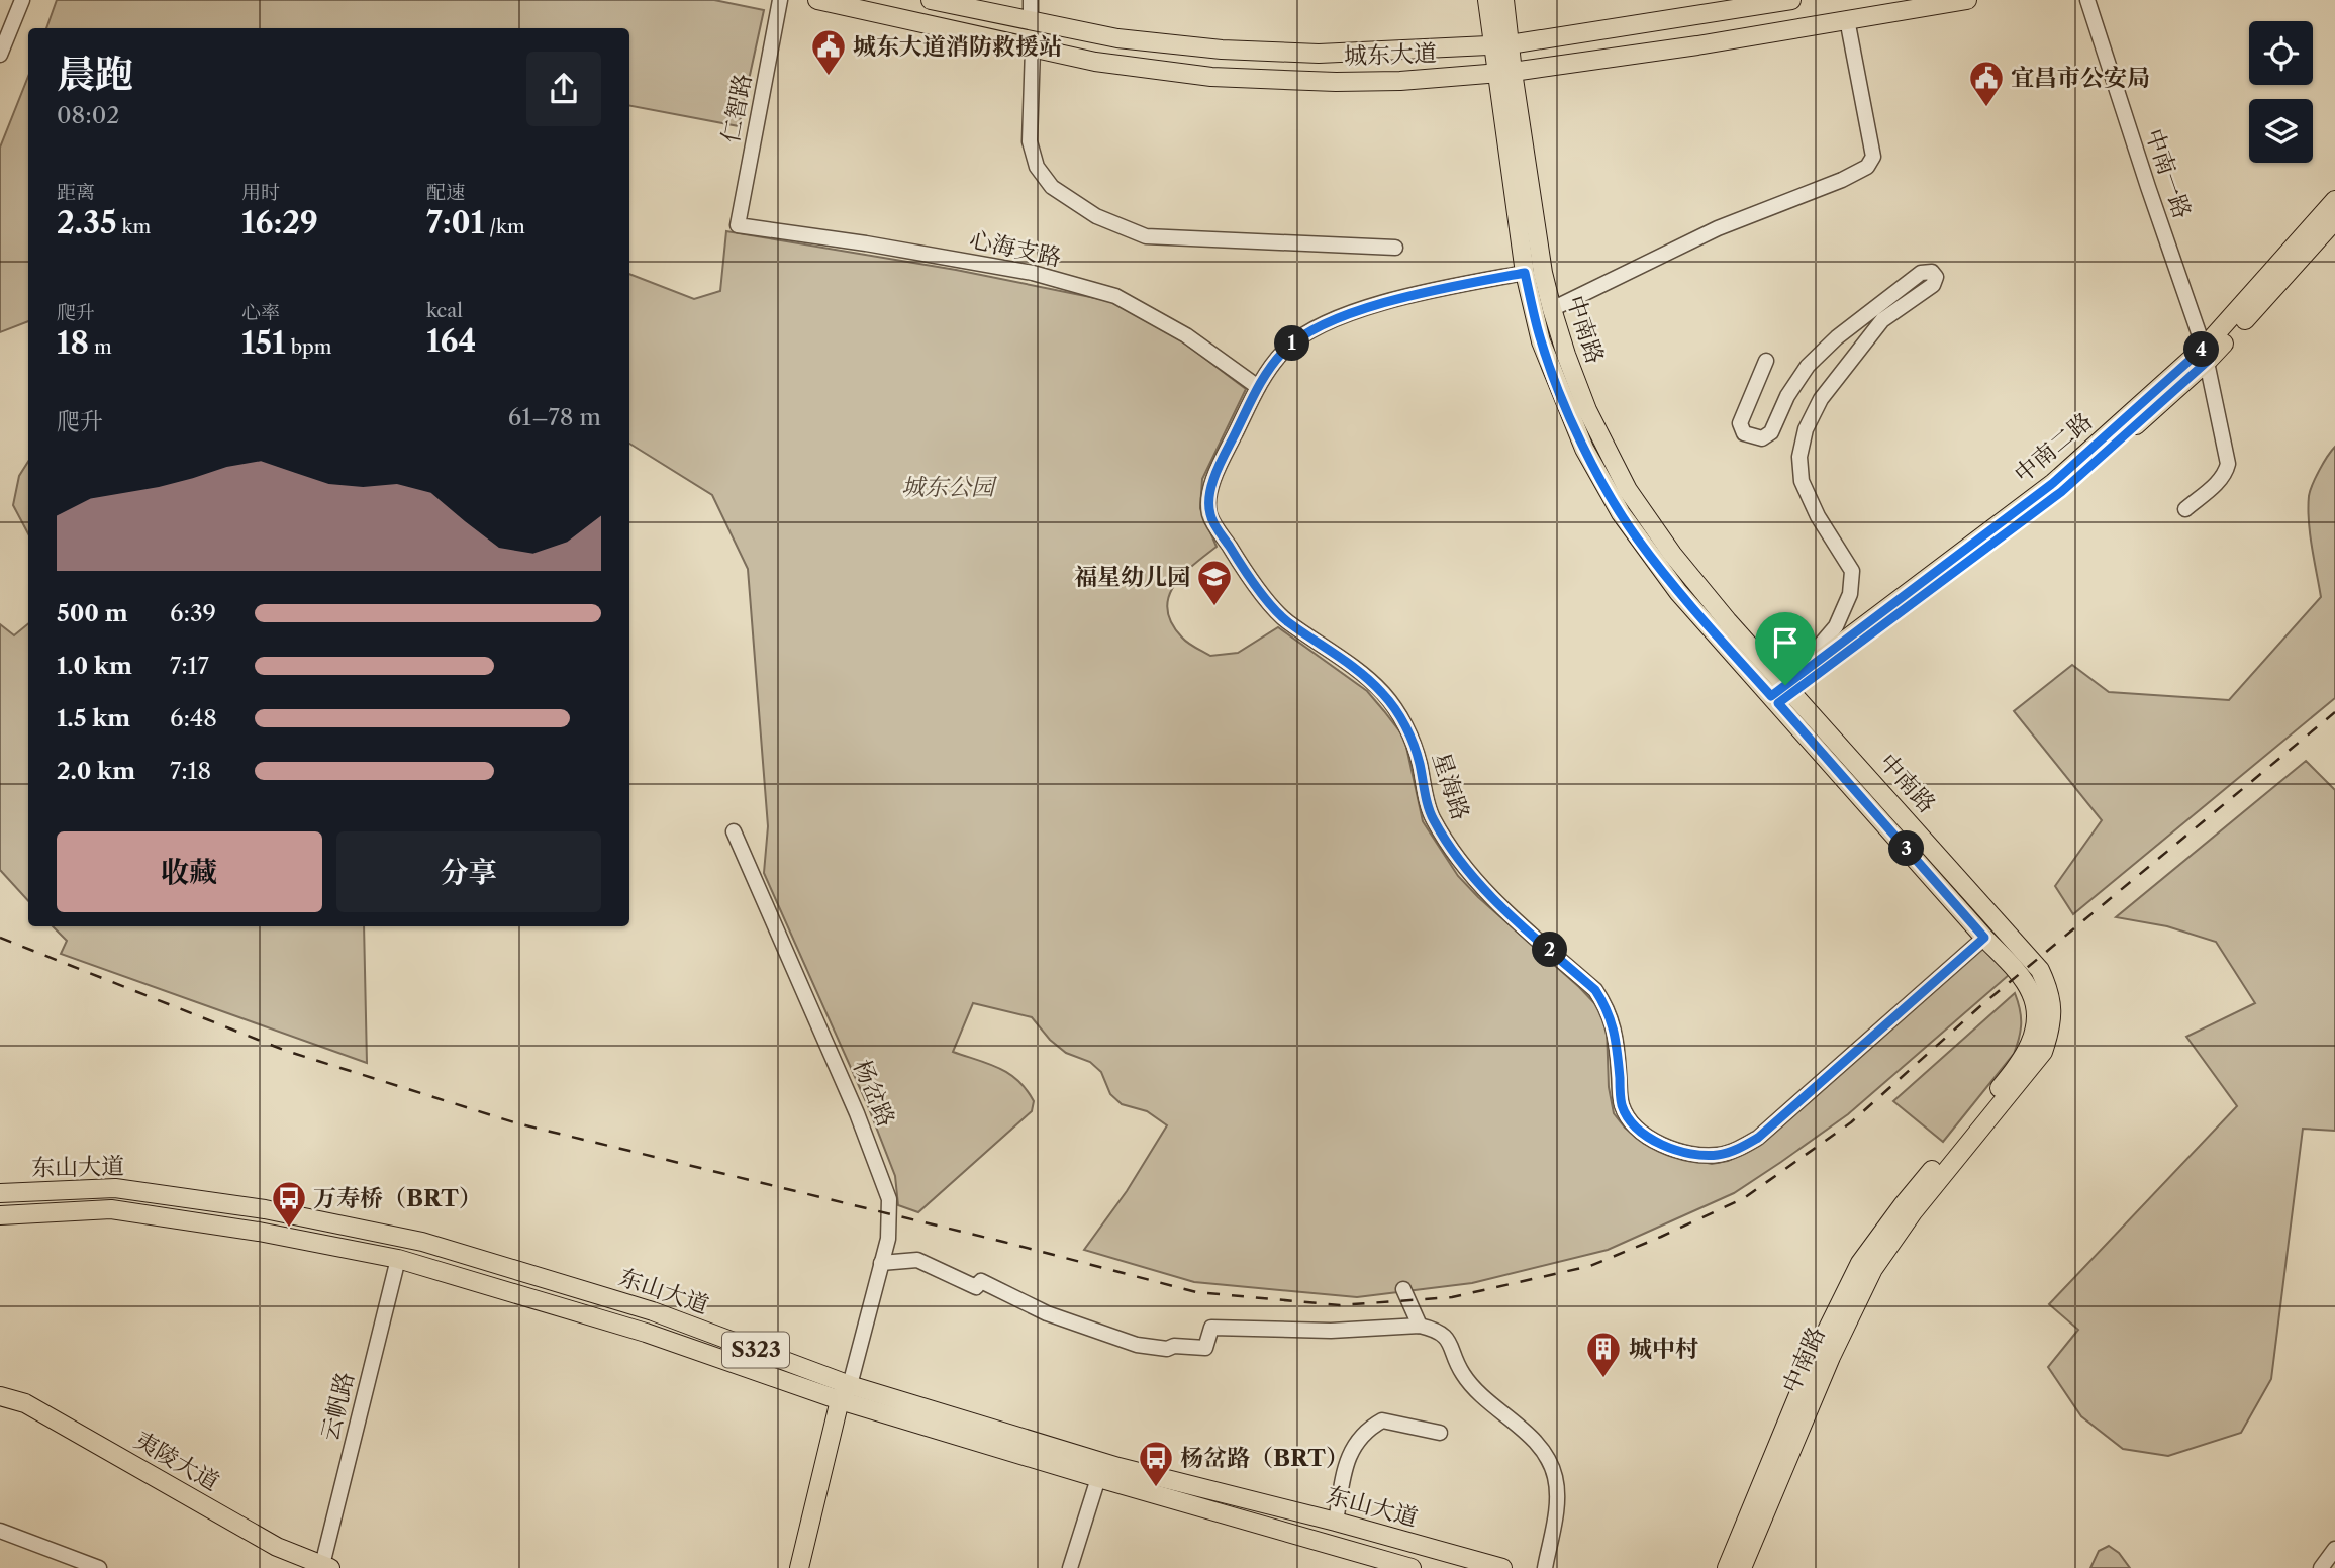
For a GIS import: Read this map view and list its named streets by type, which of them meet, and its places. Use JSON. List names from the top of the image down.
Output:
{
  "streets": {
    "main road": [
      "城东大道",
      "中南路",
      "中南二路",
      "杨岔路",
      "东山大道",
      "S323",
      "夷陵大道"
    ],
    "street": [
      "仁智路",
      "中南一路",
      "心海支路",
      "星海路",
      "云帆路"
    ]
  },
  "crossings": [
    ["城东大道", "中南路"],
    ["仁智路", "心海支路"],
    ["中南一路", "中南二路"],
    ["心海支路", "星海路"],
    ["中南路", "中南二路"],
    ["中南路", "星海路"],
    ["杨岔路", "东山大道"],
    ["东山大道", "云帆路"],
    ["云帆路", "夷陵大道"]
  ],
  "parks": ["城东公园"],
  "places": {
    "public building": ["城东大道消防救援站", "宜昌市公安局"],
    "school or university": ["福星幼儿园"],
    "bus stop": ["万寿桥（BRT）", "杨岔路（BRT）"],
    "building": ["城中村"]
  },
  "page": {
    "heading": ["晨跑", "08:02"],
    "stats": [
      ["距离", "2.35 km"],
      ["用时", "16:29"],
      ["配速", "7:01 /km"],
      ["爬升", "18 m"],
      ["心率", "151 bpm"],
      ["kcal", "164"]
    ],
    "pins": [
      "1",
      "4",
      "3",
      "2"
    ],
    "chart": ["爬升", "61–78 m"],
    "list": [
      {
        "name": "500 m",
        "note": "6:39"
      },
      {
        "name": "1.0 km",
        "note": "7:17"
      },
      {
        "name": "1.5 km",
        "note": "6:48"
      },
      {
        "name": "2.0 km",
        "note": "7:18"
      }
    ],
    "buttons": ["收藏", "分享"]
  }
}
